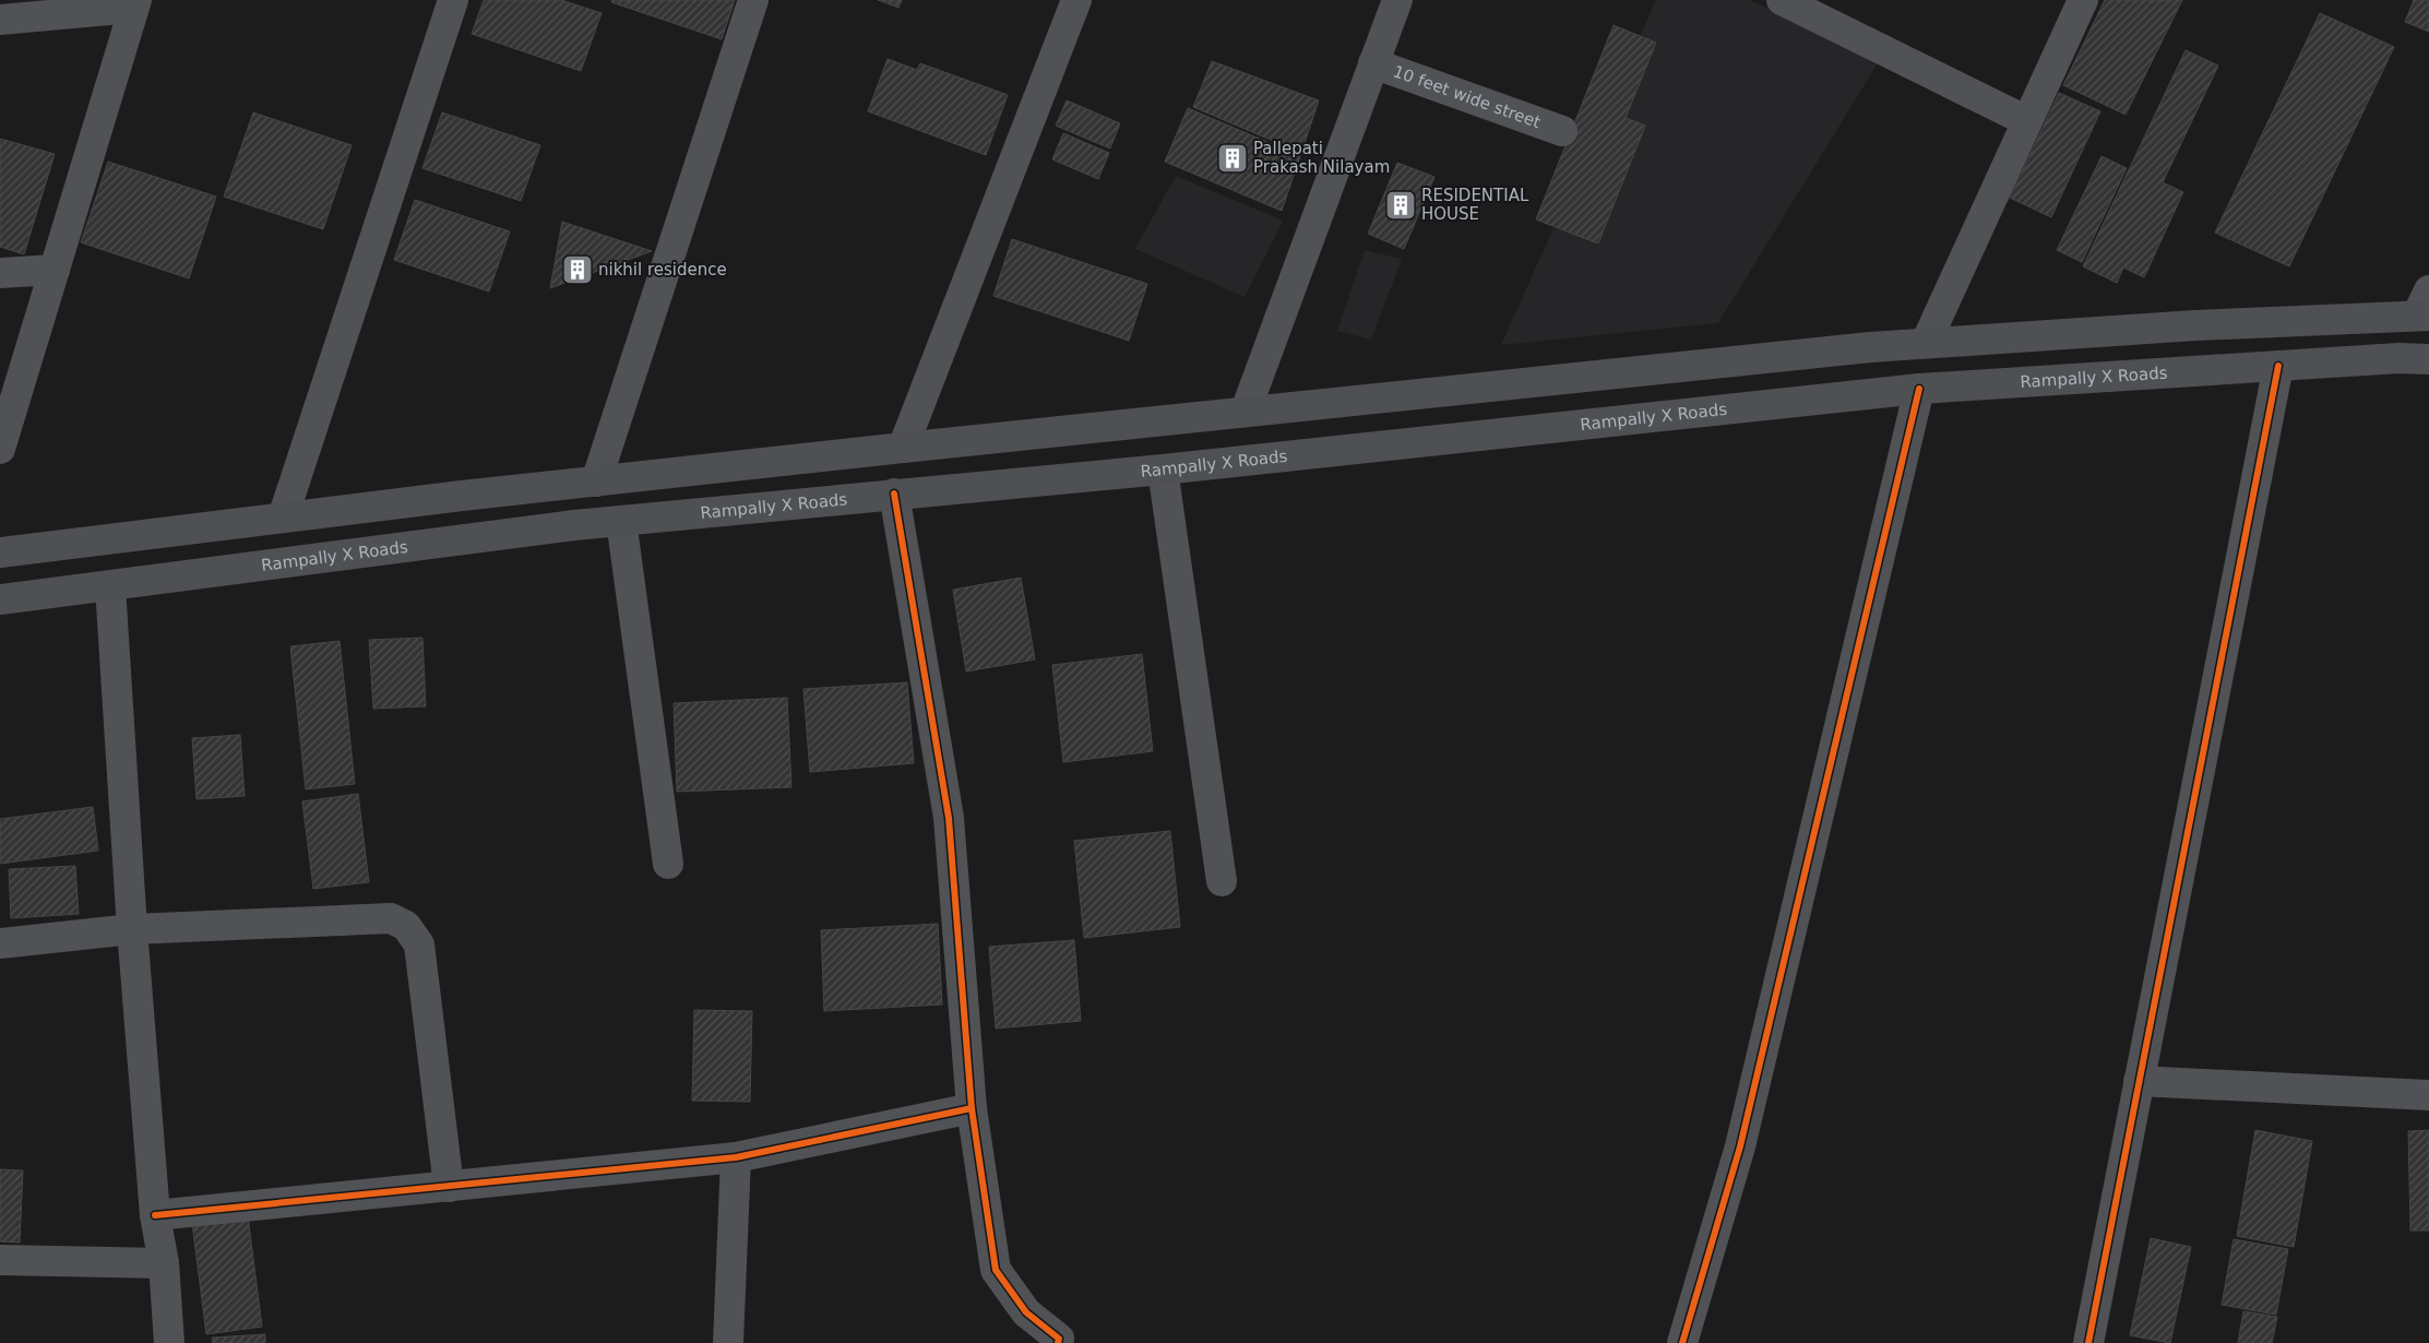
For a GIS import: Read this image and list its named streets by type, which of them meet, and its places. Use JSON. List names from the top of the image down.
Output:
{
  "streets": {
    "main road": ["Rampally X Roads"],
    "street": ["10 feet wide street"]
  },
  "places": {
    "building": ["Pallepati Prakash Nilayam", "RESIDENTIAL HOUSE", "nikhil residence"]
  }
}
